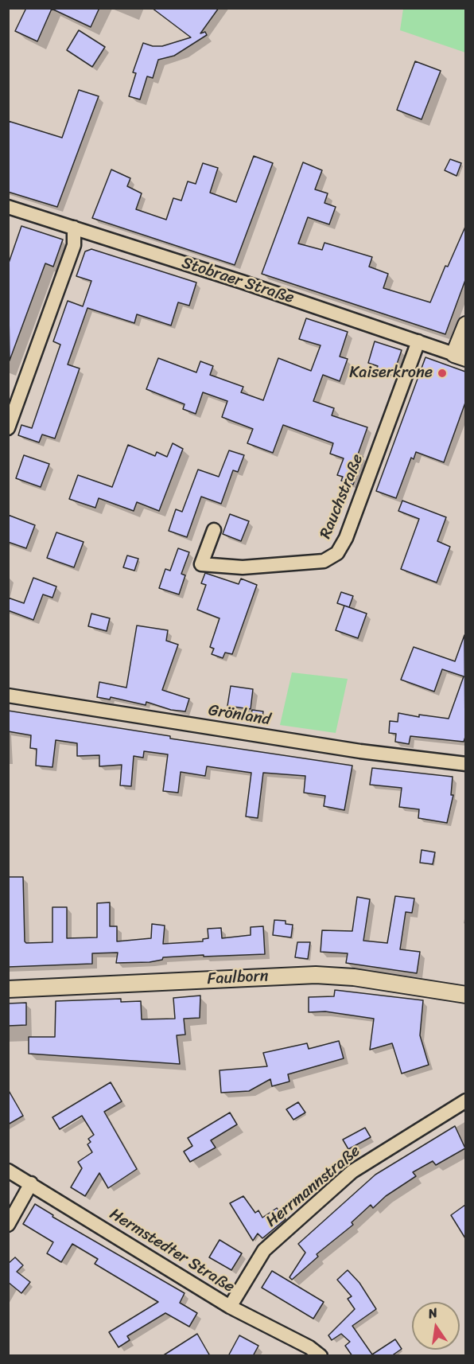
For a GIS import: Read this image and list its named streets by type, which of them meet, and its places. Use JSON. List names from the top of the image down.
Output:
{
  "streets": {
    "street": [
      "Stobraer Straße",
      "Rauchstraße",
      "Grönland",
      "Faulborn",
      "Herrmannstraße",
      "Hermstedter Straße"
    ]
  },
  "crossings": [
    ["Stobraer Straße", "Rauchstraße"],
    ["Herrmannstraße", "Hermstedter Straße"]
  ],
  "places": ["Kaiserkrone"],
  "north": "top"
}
